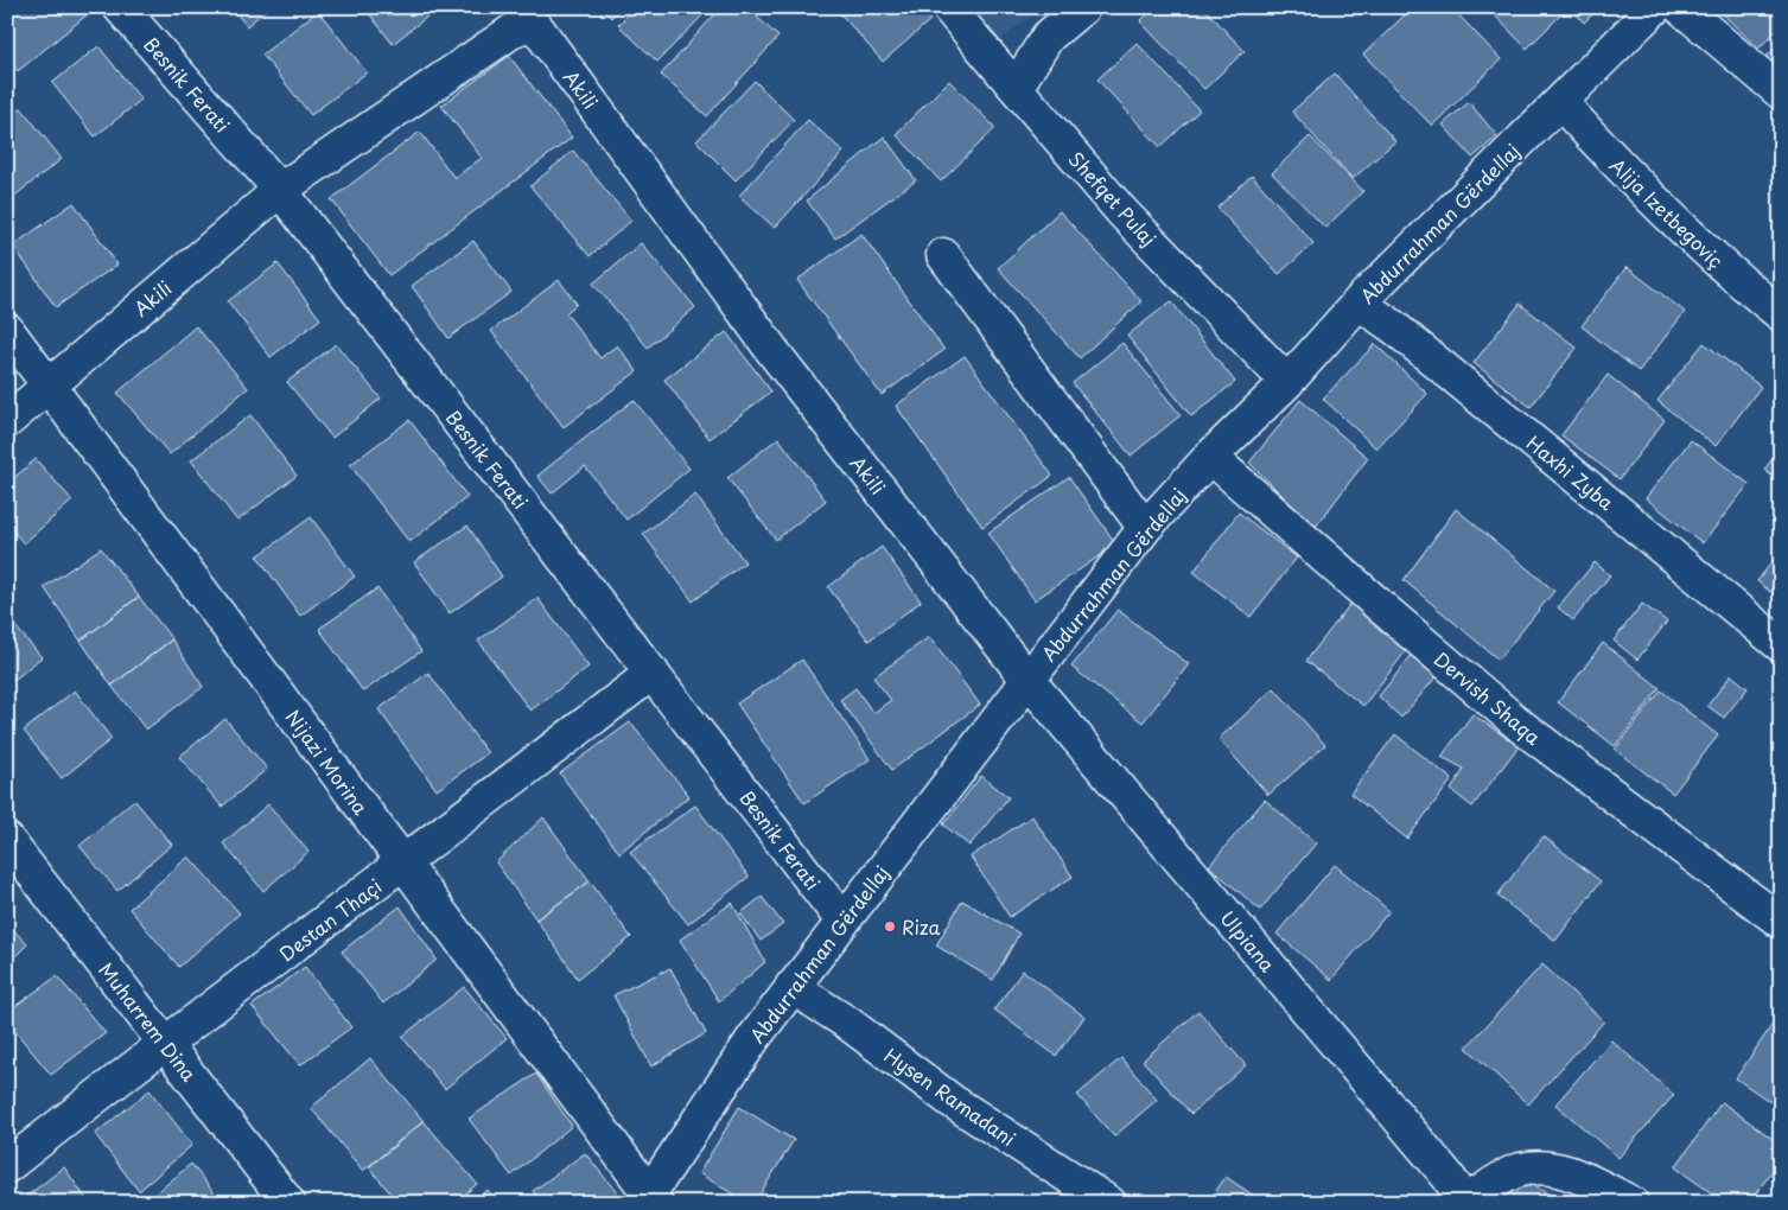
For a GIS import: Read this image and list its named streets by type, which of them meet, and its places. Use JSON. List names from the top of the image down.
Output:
{
  "streets": {
    "street": [
      "Besnik Ferati",
      "Akili",
      "Shefqet Pulaj",
      "Alija Izetbegoviç",
      "Abdurrahman Gërdellaj",
      "Haxhi Zyba",
      "Dervish Shaqa",
      "Nijazi Morina",
      "Destan Thaçi",
      "Ulpiana",
      "Muharrem Dina",
      "Hysen Ramadani"
    ]
  },
  "crossings": [
    ["Besnik Ferati", "Akili"],
    ["Besnik Ferati", "Abdurrahman Gërdellaj"],
    ["Besnik Ferati", "Destan Thaçi"],
    ["Akili", "Abdurrahman Gërdellaj"],
    ["Akili", "Nijazi Morina"],
    ["Akili", "Ulpiana"],
    ["Shefqet Pulaj", "Abdurrahman Gërdellaj"],
    ["Alija Izetbegoviç", "Abdurrahman Gërdellaj"],
    ["Abdurrahman Gërdellaj", "Haxhi Zyba"],
    ["Abdurrahman Gërdellaj", "Dervish Shaqa"],
    ["Abdurrahman Gërdellaj", "Nijazi Morina"],
    ["Abdurrahman Gërdellaj", "Ulpiana"],
    ["Abdurrahman Gërdellaj", "Hysen Ramadani"],
    ["Nijazi Morina", "Destan Thaçi"],
    ["Destan Thaçi", "Muharrem Dina"]
  ],
  "places": ["Riza"]
}
